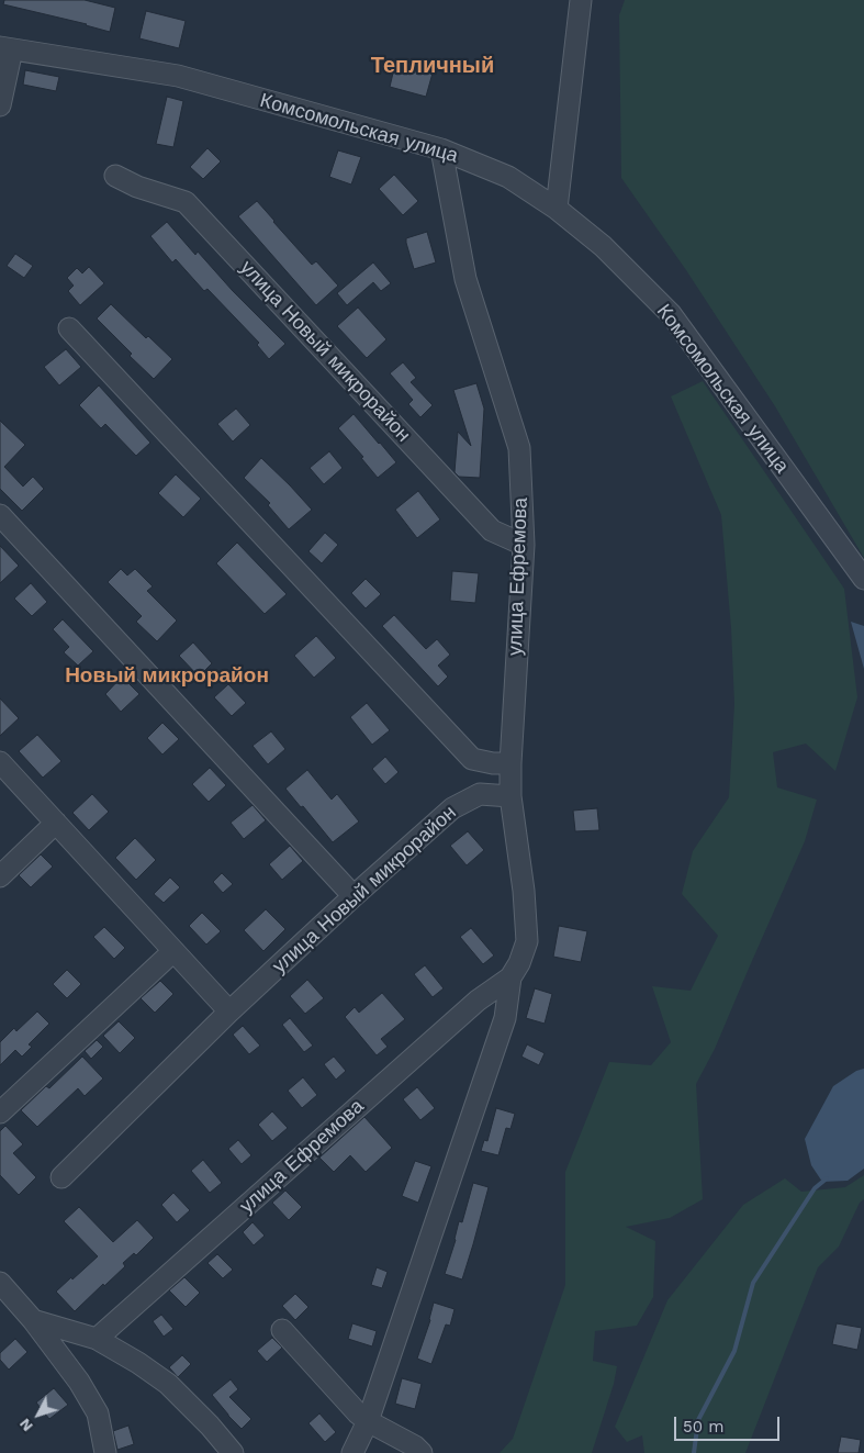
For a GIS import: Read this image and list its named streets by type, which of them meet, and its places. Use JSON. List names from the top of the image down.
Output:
{
  "streets": {
    "street": ["Комсомольская улица", "улица Новый микрорайон", "улица Ефремова"]
  },
  "crossings": [
    ["Комсомольская улица", "улица Ефремова"],
    ["улица Новый микрорайон", "улица Ефремова"]
  ],
  "districts": ["Тепличный", "Новый микрорайон"],
  "scale_bar": "50 m",
  "north": "bottom left"
}
